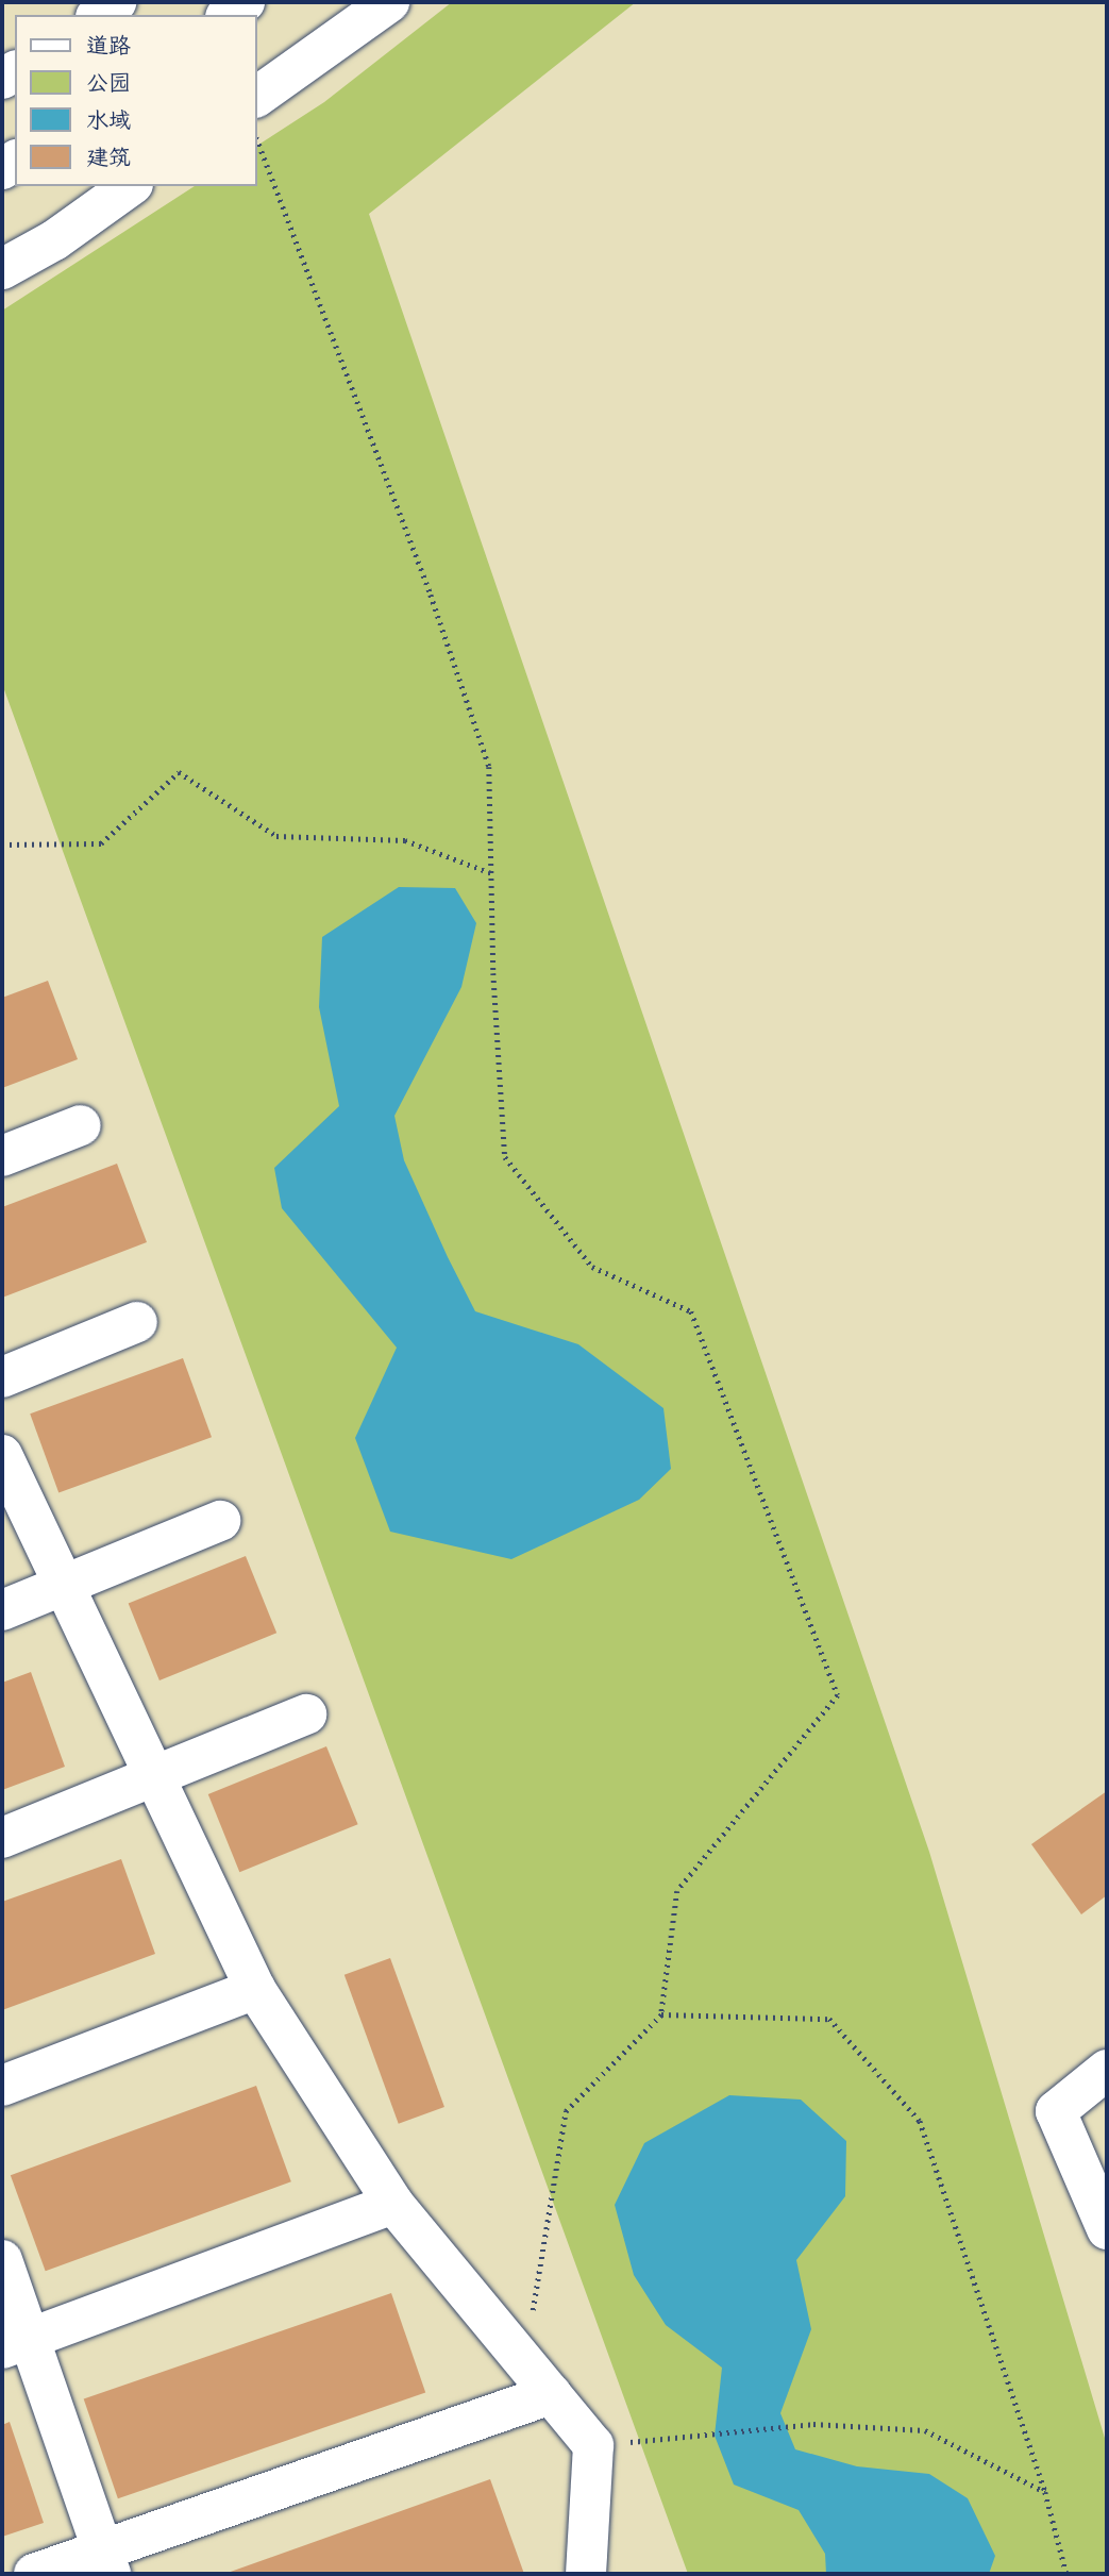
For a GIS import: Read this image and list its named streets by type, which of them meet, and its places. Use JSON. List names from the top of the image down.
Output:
{
  "legend": [
    "道路",
    "公园",
    "水域",
    "建筑"
  ]
}
